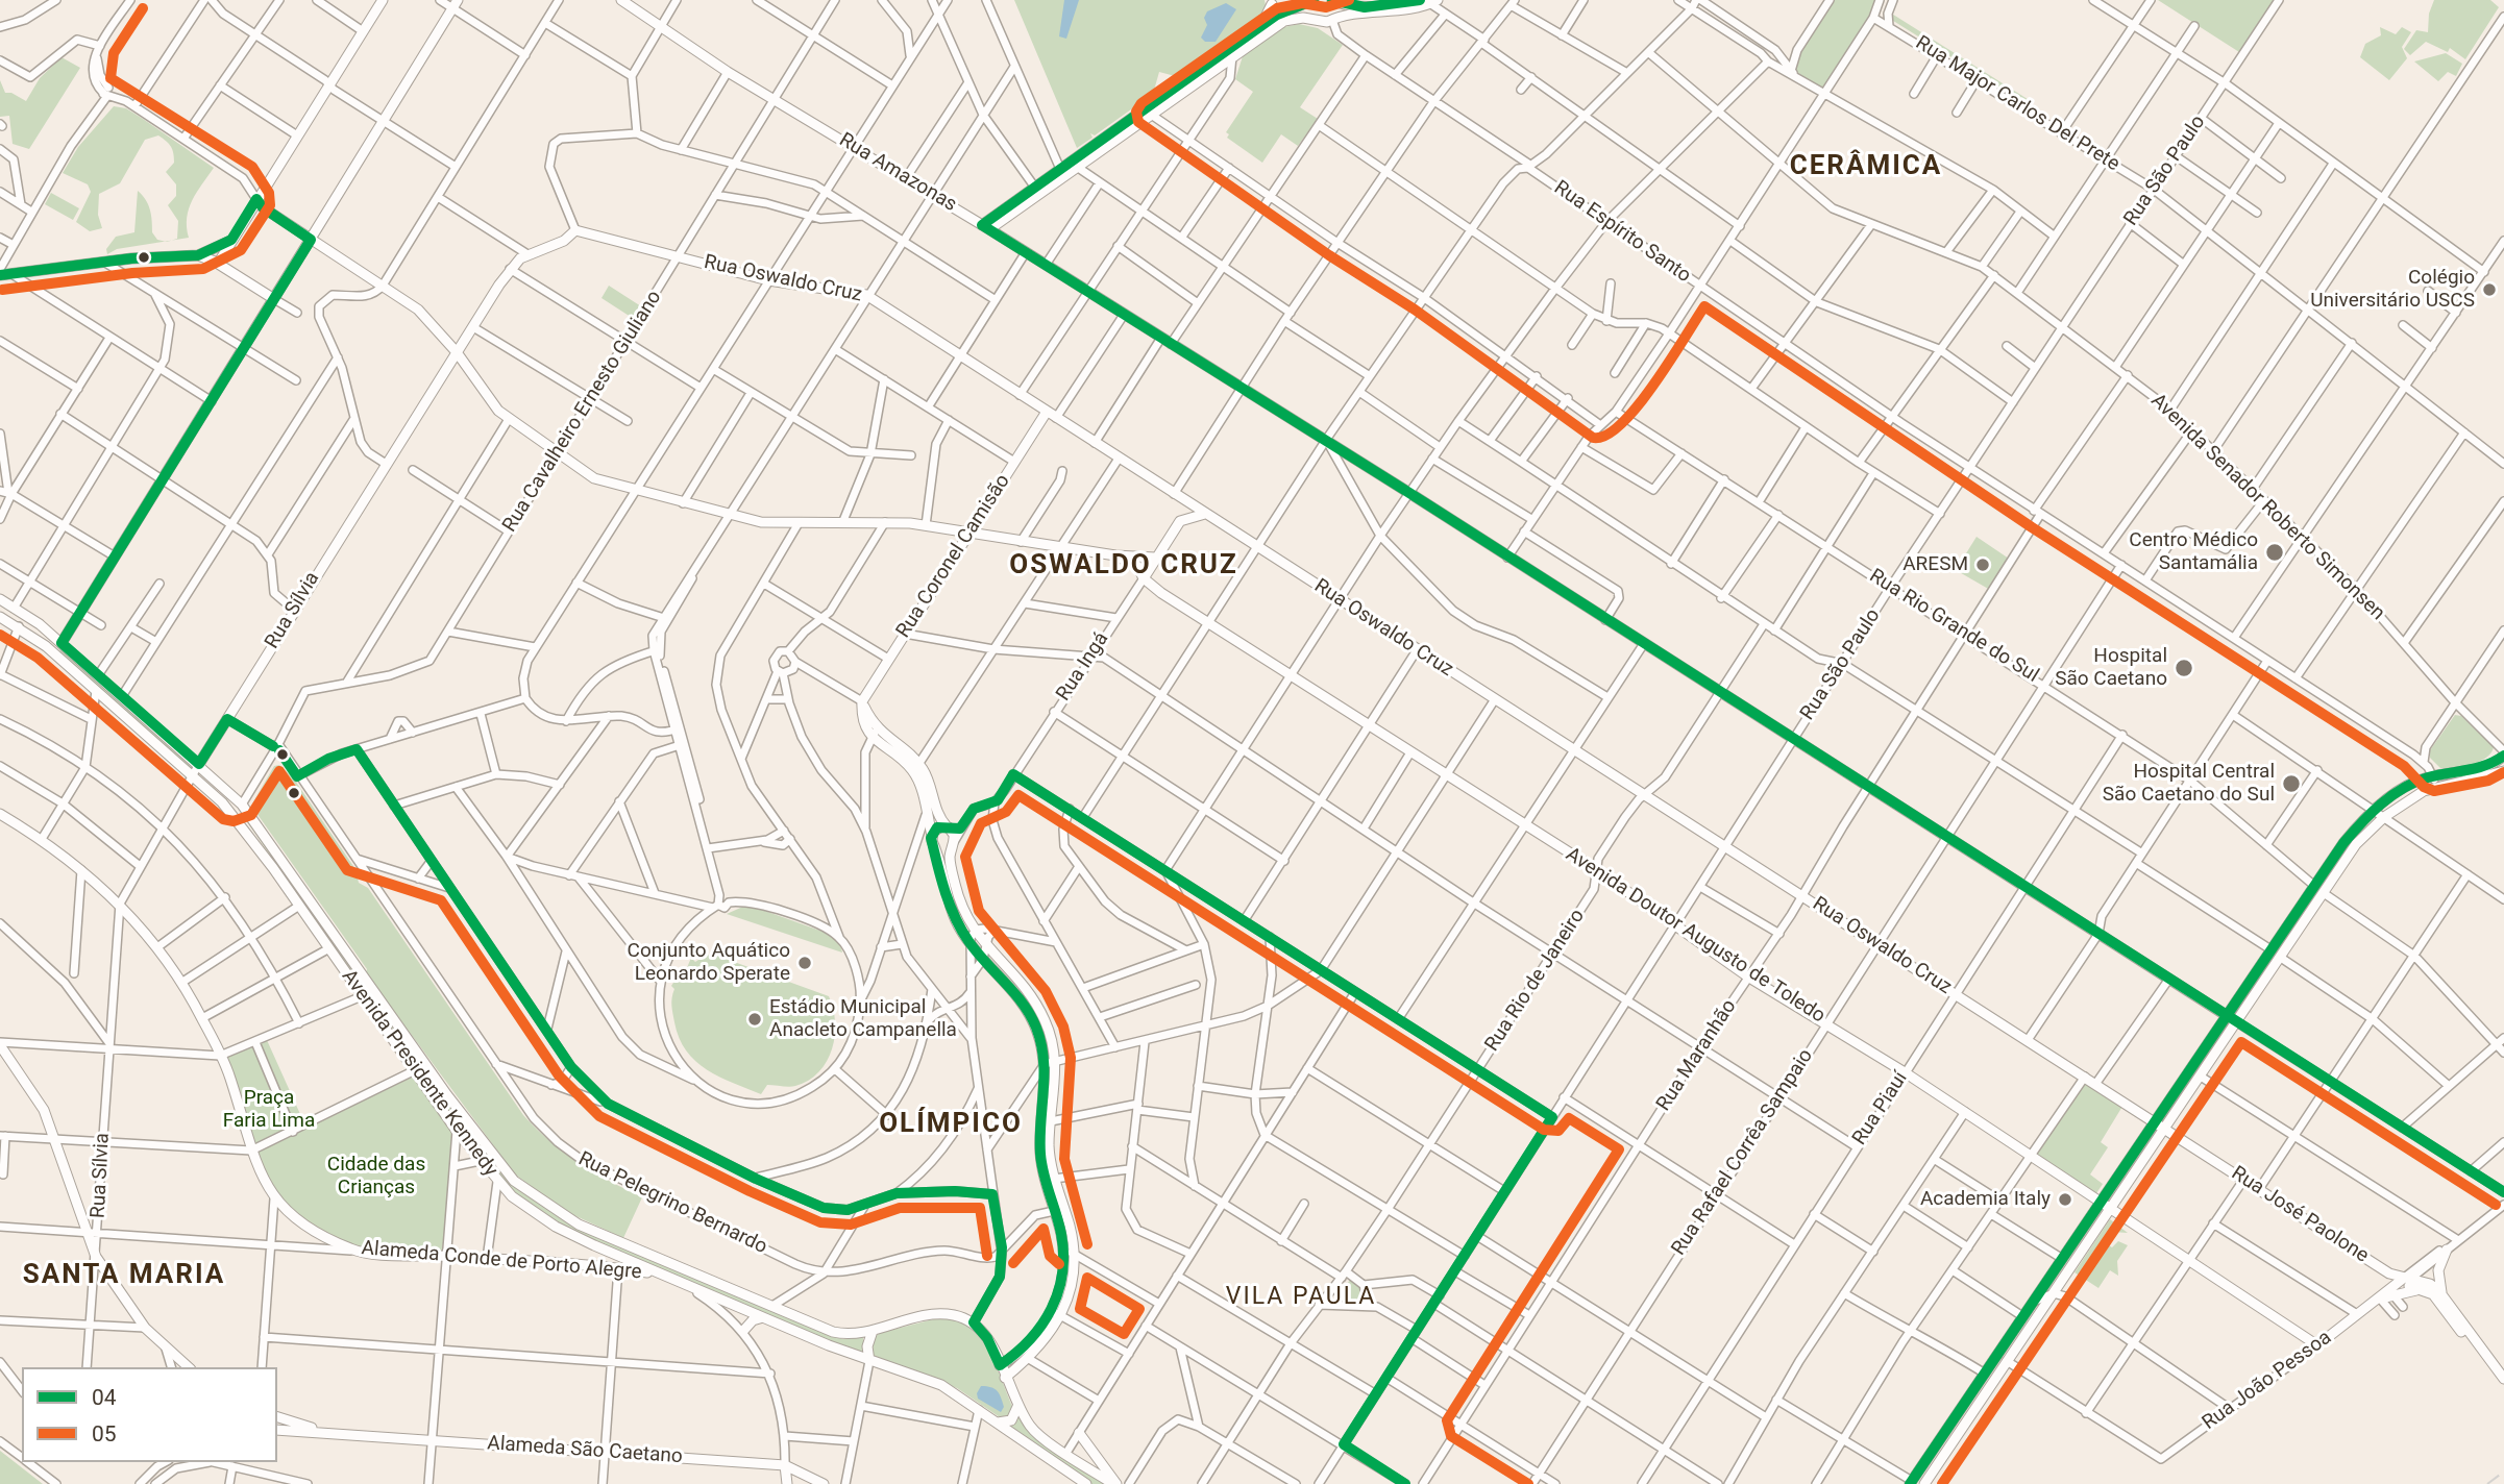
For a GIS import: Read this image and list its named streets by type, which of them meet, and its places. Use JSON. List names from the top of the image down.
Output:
{
  "streets": {
    "main road": [
      "Rua Amazonas",
      "Rua Oswaldo Cruz",
      "Rua Coronel Camisão",
      "Rua Sílvia",
      "Rua Ingá",
      "Avenida Doutor Augusto de Toledo",
      "Avenida Presidente Kennedy",
      "Rua José Paolone",
      "Alameda Conde de Porto Alegre",
      "Rua João Pessoa",
      "Alameda São Caetano"
    ],
    "street": [
      "Rua Major Carlos Del Prete",
      "Rua São Paulo",
      "Rua Espírito Santo",
      "Rua Cavalheiro Ernesto Giuliano",
      "Avenida Senador Roberto Simonsen",
      "Rua Rio Grande do Sul",
      "Rua Rio de Janeiro",
      "Rua Maranhão",
      "Rua Piauí",
      "Rua Rafael Corrêa Sampaio",
      "Rua Pelegrino Bernardo"
    ]
  },
  "crossings": [
    ["Rua Major Carlos Del Prete", "Rua São Paulo"],
    ["Rua São Paulo", "Rua Amazonas"],
    ["Rua São Paulo", "Rua Espírito Santo"],
    ["Rua São Paulo", "Rua Oswaldo Cruz"],
    ["Rua São Paulo", "Avenida Senador Roberto Simonsen"],
    ["Rua São Paulo", "Rua Rio Grande do Sul"],
    ["Rua São Paulo", "Avenida Doutor Augusto de Toledo"],
    ["Rua Amazonas", "Rua Cavalheiro Ernesto Giuliano"],
    ["Rua Amazonas", "Rua Rio de Janeiro"],
    ["Rua Amazonas", "Rua Maranhão"],
    ["Rua Amazonas", "Rua Piauí"],
    ["Rua Amazonas", "Rua Rafael Corrêa Sampaio"],
    ["Rua Espírito Santo", "Rua Maranhão"],
    ["Rua Espírito Santo", "Rua Rafael Corrêa Sampaio"],
    ["Rua Oswaldo Cruz", "Rua Cavalheiro Ernesto Giuliano"],
    ["Rua Oswaldo Cruz", "Rua Coronel Camisão"],
    ["Rua Oswaldo Cruz", "Rua Sílvia"],
    ["Rua Oswaldo Cruz", "Rua Ingá"],
    ["Rua Oswaldo Cruz", "Rua Rio de Janeiro"],
    ["Rua Oswaldo Cruz", "Rua Maranhão"],
    ["Rua Oswaldo Cruz", "Rua Piauí"],
    ["Rua Oswaldo Cruz", "Rua Rafael Corrêa Sampaio"],
    ["Rua Oswaldo Cruz", "Rua José Paolone"],
    ["Rua Cavalheiro Ernesto Giuliano", "Avenida Presidente Kennedy"],
    ["Rua Cavalheiro Ernesto Giuliano", "Rua Pelegrino Bernardo"],
    ["Avenida Senador Roberto Simonsen", "Rua Maranhão"],
    ["Rua Sílvia", "Avenida Presidente Kennedy"],
    ["Rua Sílvia", "Rua Pelegrino Bernardo"],
    ["Rua Sílvia", "Alameda Conde de Porto Alegre"],
    ["Rua Rio Grande do Sul", "Rua Maranhão"],
    ["Rua Rio Grande do Sul", "Rua Piauí"],
    ["Rua Rio Grande do Sul", "Rua Rafael Corrêa Sampaio"],
    ["Rua Ingá", "Avenida Doutor Augusto de Toledo"],
    ["Avenida Doutor Augusto de Toledo", "Rua Rio de Janeiro"],
    ["Avenida Doutor Augusto de Toledo", "Rua Maranhão"],
    ["Avenida Doutor Augusto de Toledo", "Rua Piauí"],
    ["Avenida Doutor Augusto de Toledo", "Rua Rafael Corrêa Sampaio"],
    ["Avenida Doutor Augusto de Toledo", "Rua João Pessoa"],
    ["Avenida Presidente Kennedy", "Alameda Conde de Porto Alegre"]
  ],
  "districts": [
    "CERÂMICA",
    "OSWALDO CRUZ",
    "OLÍMPICO",
    "SANTA MARIA",
    "VILA PAULA"
  ],
  "parks": ["Praça Faria Lima", "Cidade das Crianças"],
  "places": [
    "Colégio Universitário USCS",
    "Centro Médico Santamália",
    "ARESM",
    "Hospital São Caetano",
    "Hospital Central São Caetano do Sul",
    "Conjunto Aquático Leonardo Sperate",
    "Estádio Municipal Anacleto Campanella",
    "Academia Italy"
  ],
  "lines": ["transit line 04", "transit line 05"],
  "legend": ["04", "05"]
}
